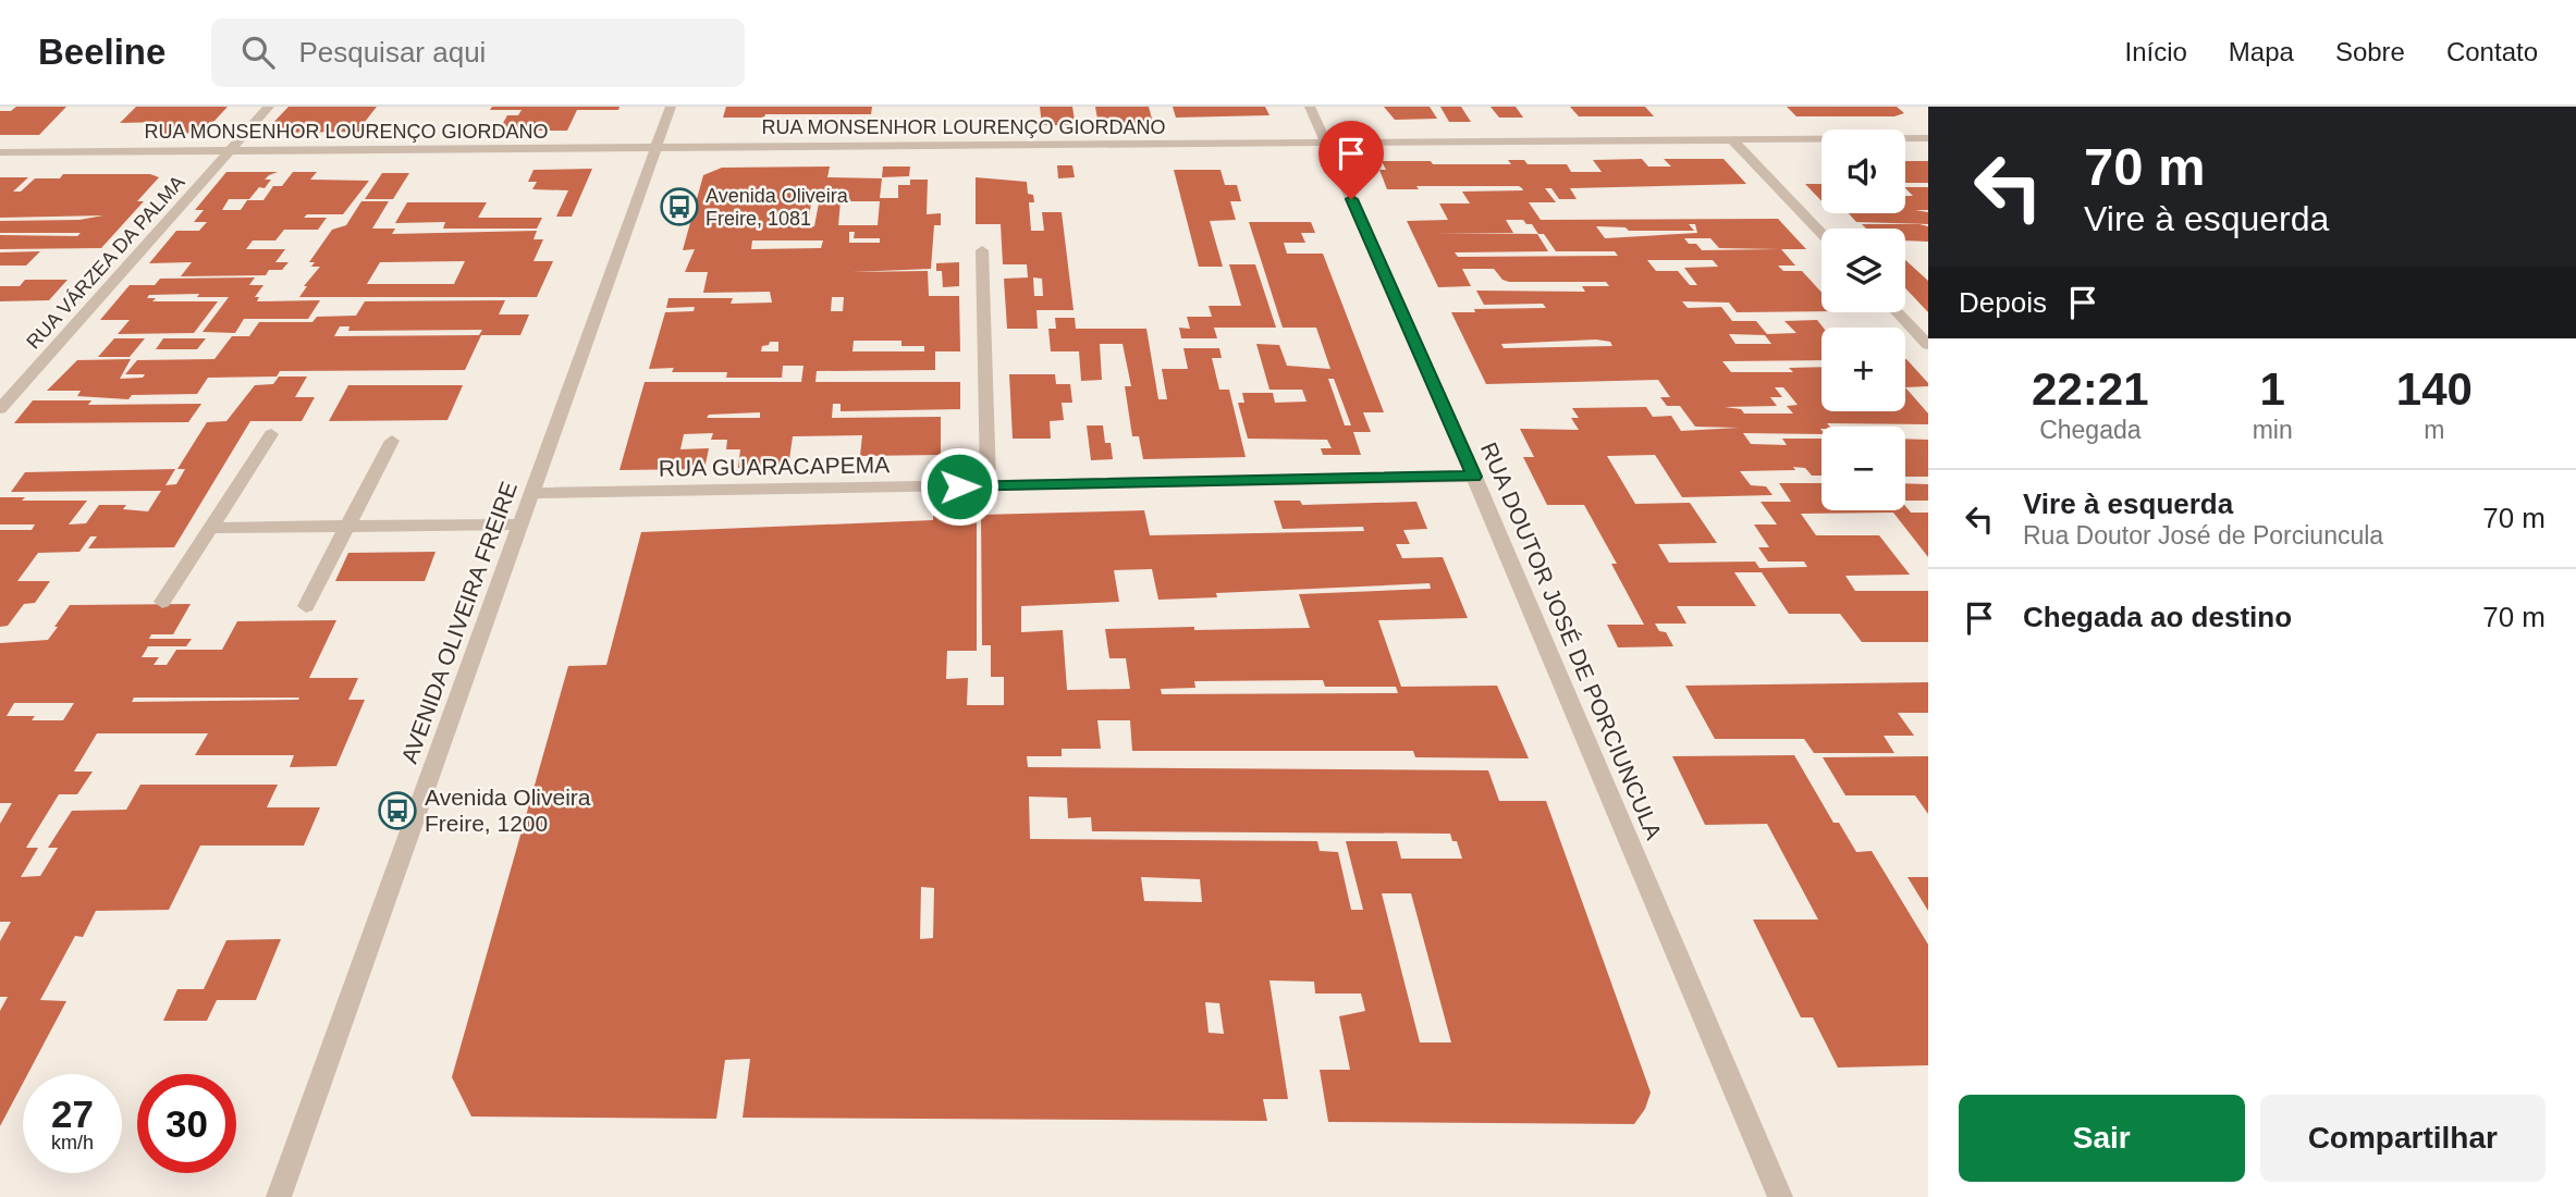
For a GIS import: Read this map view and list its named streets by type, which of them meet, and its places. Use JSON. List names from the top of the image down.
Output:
{
  "streets": {
    "street": [
      "RUA MONSENHOR LOURENÇO GIORDANO",
      "RUA VÁRZEA DA PALMA",
      "RUA GUARACAPEMA",
      "AVENIDA OLIVEIRA FREIRE",
      "RUA DOUTOR JOSÉ DE PORCIUNCULA"
    ]
  },
  "crossings": [
    ["RUA MONSENHOR LOURENÇO GIORDANO", "RUA VÁRZEA DA PALMA"],
    ["RUA MONSENHOR LOURENÇO GIORDANO", "AVENIDA OLIVEIRA FREIRE"],
    ["RUA MONSENHOR LOURENÇO GIORDANO", "RUA DOUTOR JOSÉ DE PORCIUNCULA"],
    ["RUA GUARACAPEMA", "AVENIDA OLIVEIRA FREIRE"],
    ["RUA GUARACAPEMA", "RUA DOUTOR JOSÉ DE PORCIUNCULA"]
  ],
  "places": {
    "bus stop": ["Avenida Oliveira Freire, 1081", "Avenida Oliveira Freire, 1200"]
  },
  "page": {
    "header": "Beeline",
    "search": "Pesquisar aqui",
    "nav": [
      "Início",
      "Mapa",
      "Sobre",
      "Contato"
    ],
    "turn": ["70 m", "Vire à esquerda"],
    "map_buttons": ["+", "−"],
    "then": "Depois",
    "eta": [
      "22:21",
      "Chegada",
      "1",
      "min",
      "140",
      "m"
    ],
    "list": [
      {
        "name": "Vire à esquerda",
        "note": "Rua Doutor José de Porciuncula",
        "value": "70 m"
      },
      {
        "name": "Chegada ao destino",
        "value": "70 m"
      }
    ],
    "speed": "27 km/h",
    "limit": "30",
    "buttons": ["Sair", "Compartilhar"]
  }
}
